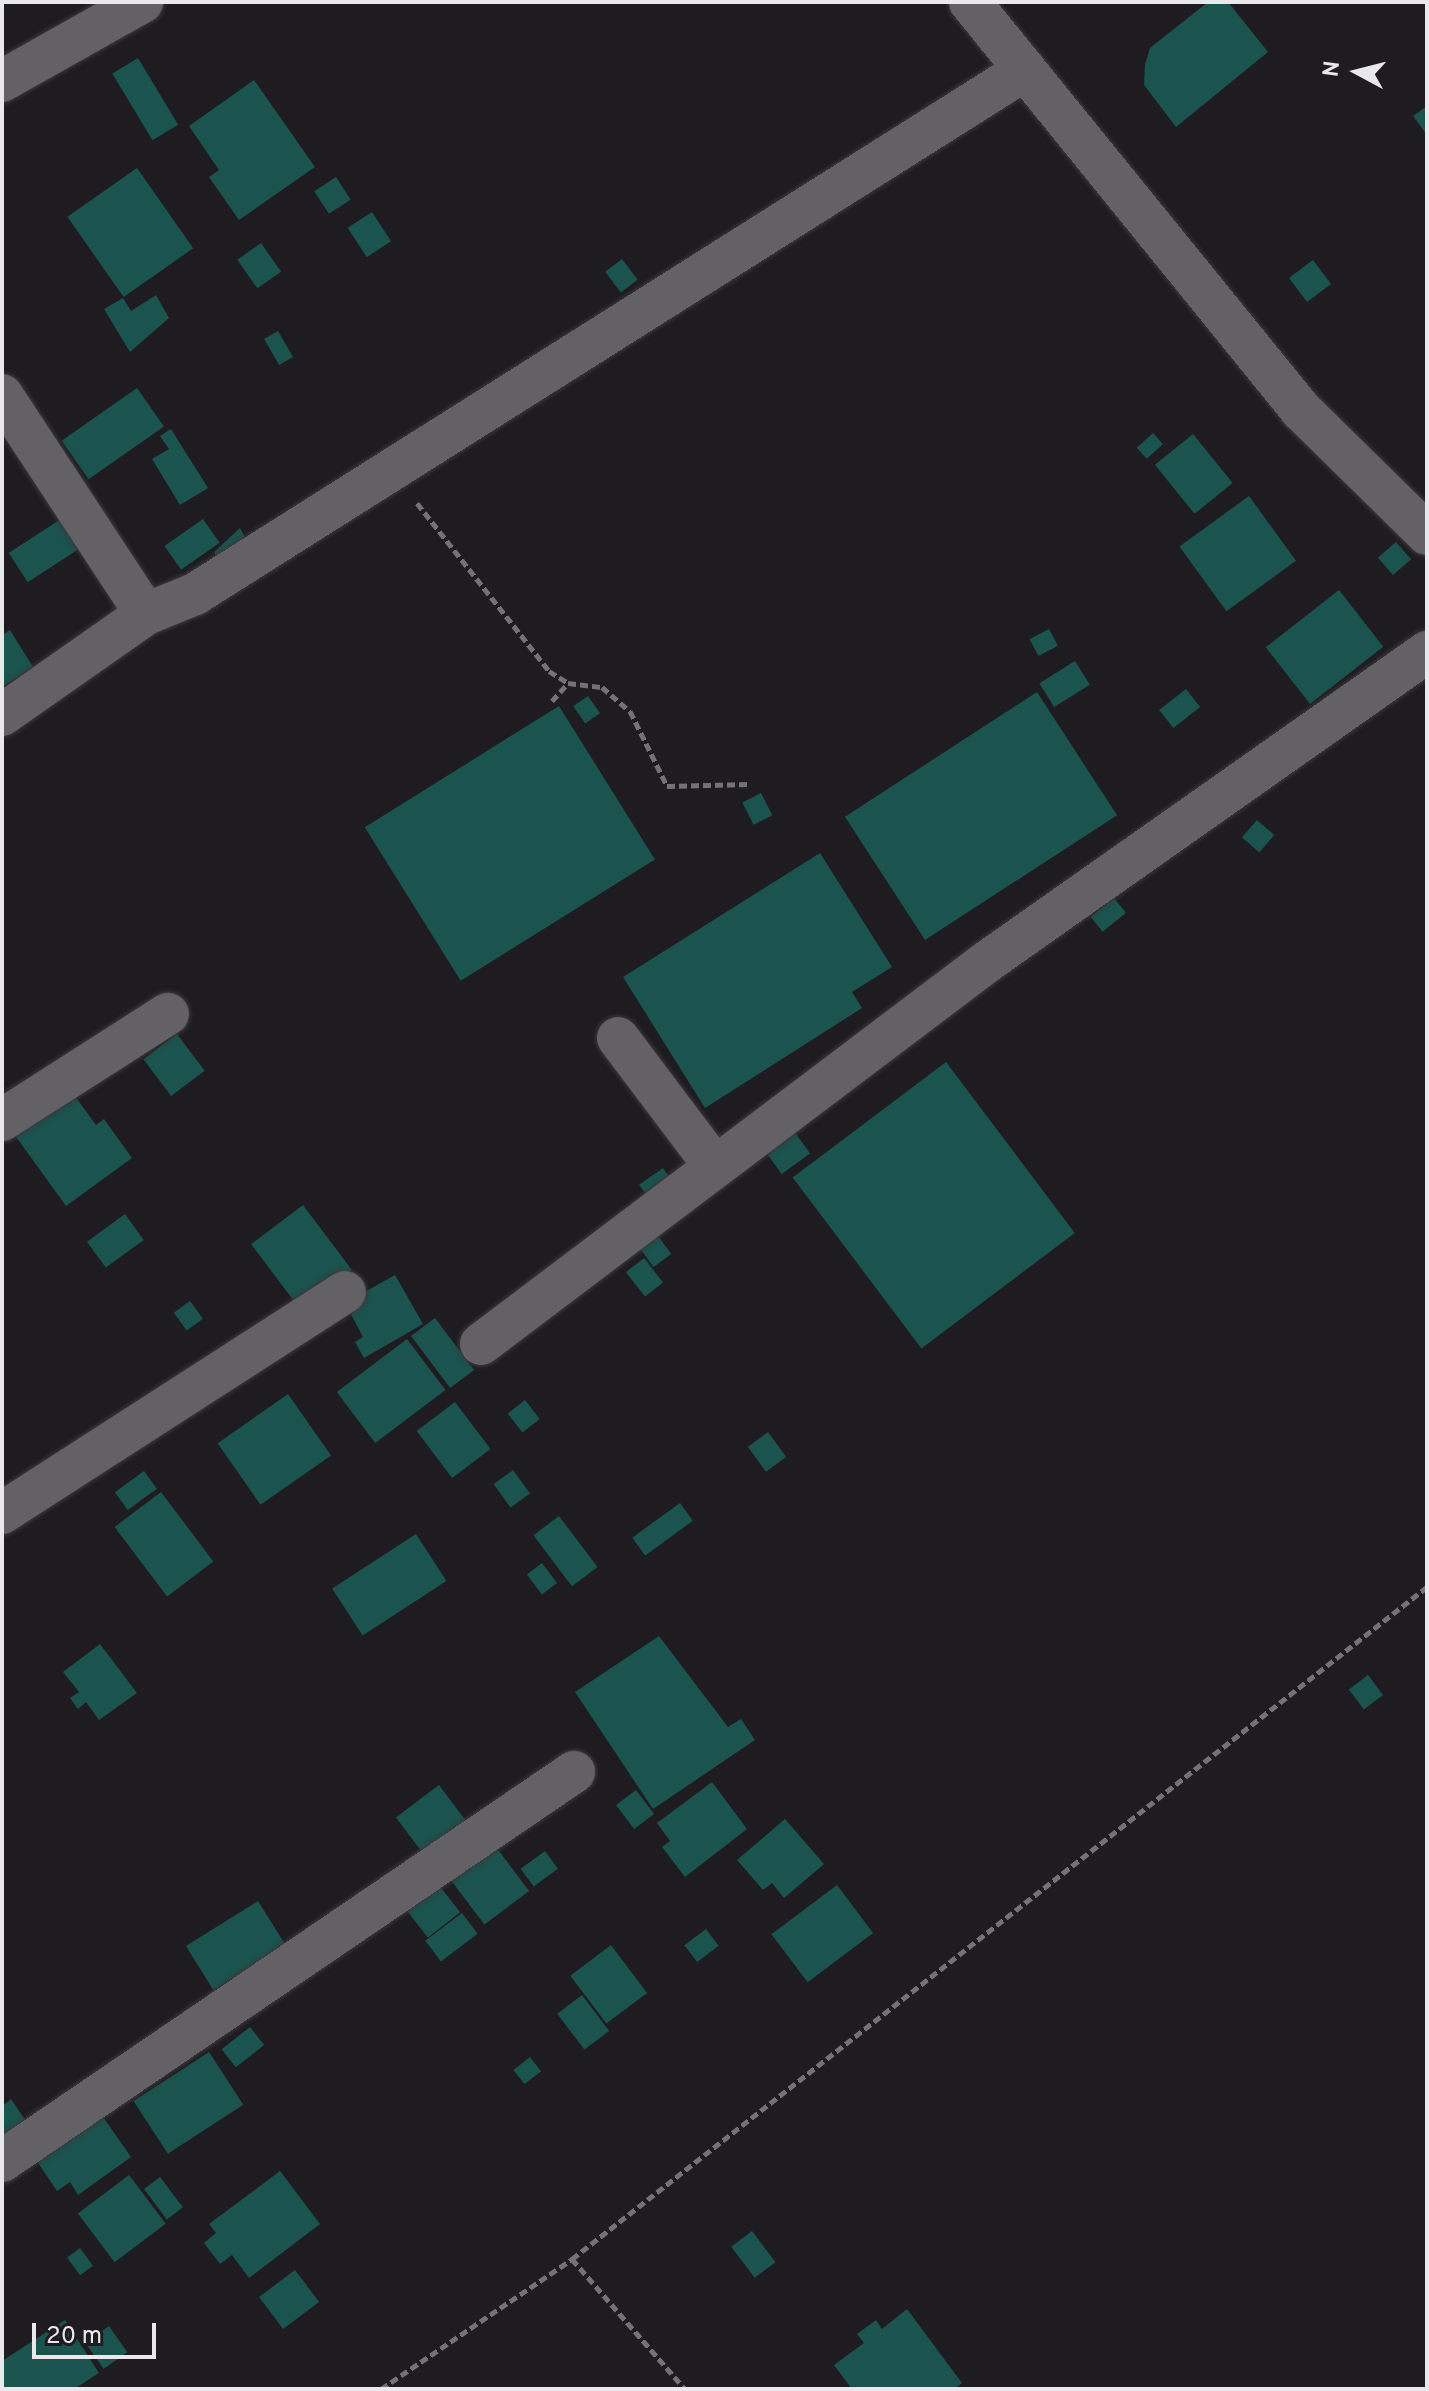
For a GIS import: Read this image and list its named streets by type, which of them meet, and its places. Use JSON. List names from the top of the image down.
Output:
{
  "scale_bar": "20 m",
  "north": "left"
}
